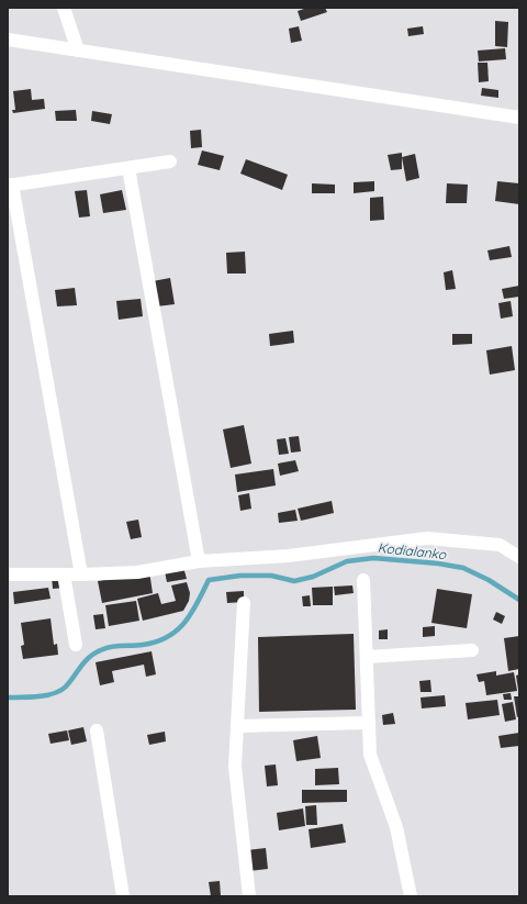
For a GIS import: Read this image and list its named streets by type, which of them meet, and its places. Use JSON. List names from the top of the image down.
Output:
{
  "water": ["Kodialanko"]
}
